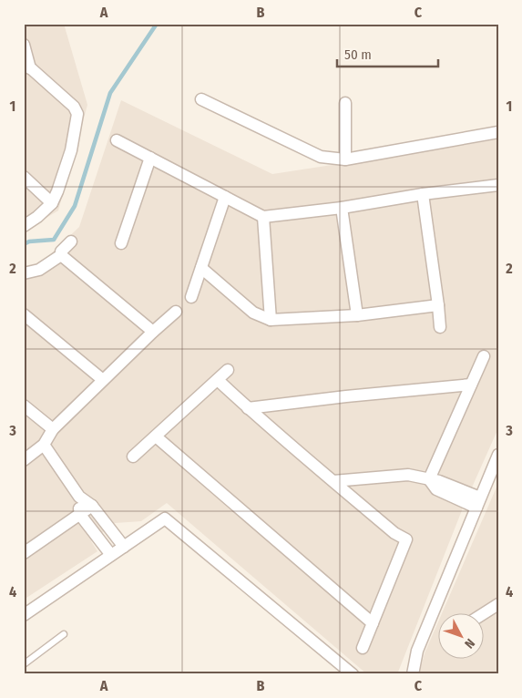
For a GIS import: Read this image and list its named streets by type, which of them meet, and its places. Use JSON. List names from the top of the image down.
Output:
{
  "scale_bar": "50 m",
  "north": "bottom right",
  "grid": {
    "columns": ["A", "B", "C"],
    "rows": [
      "1",
      "2",
      "3",
      "4"
    ]
  }
}
